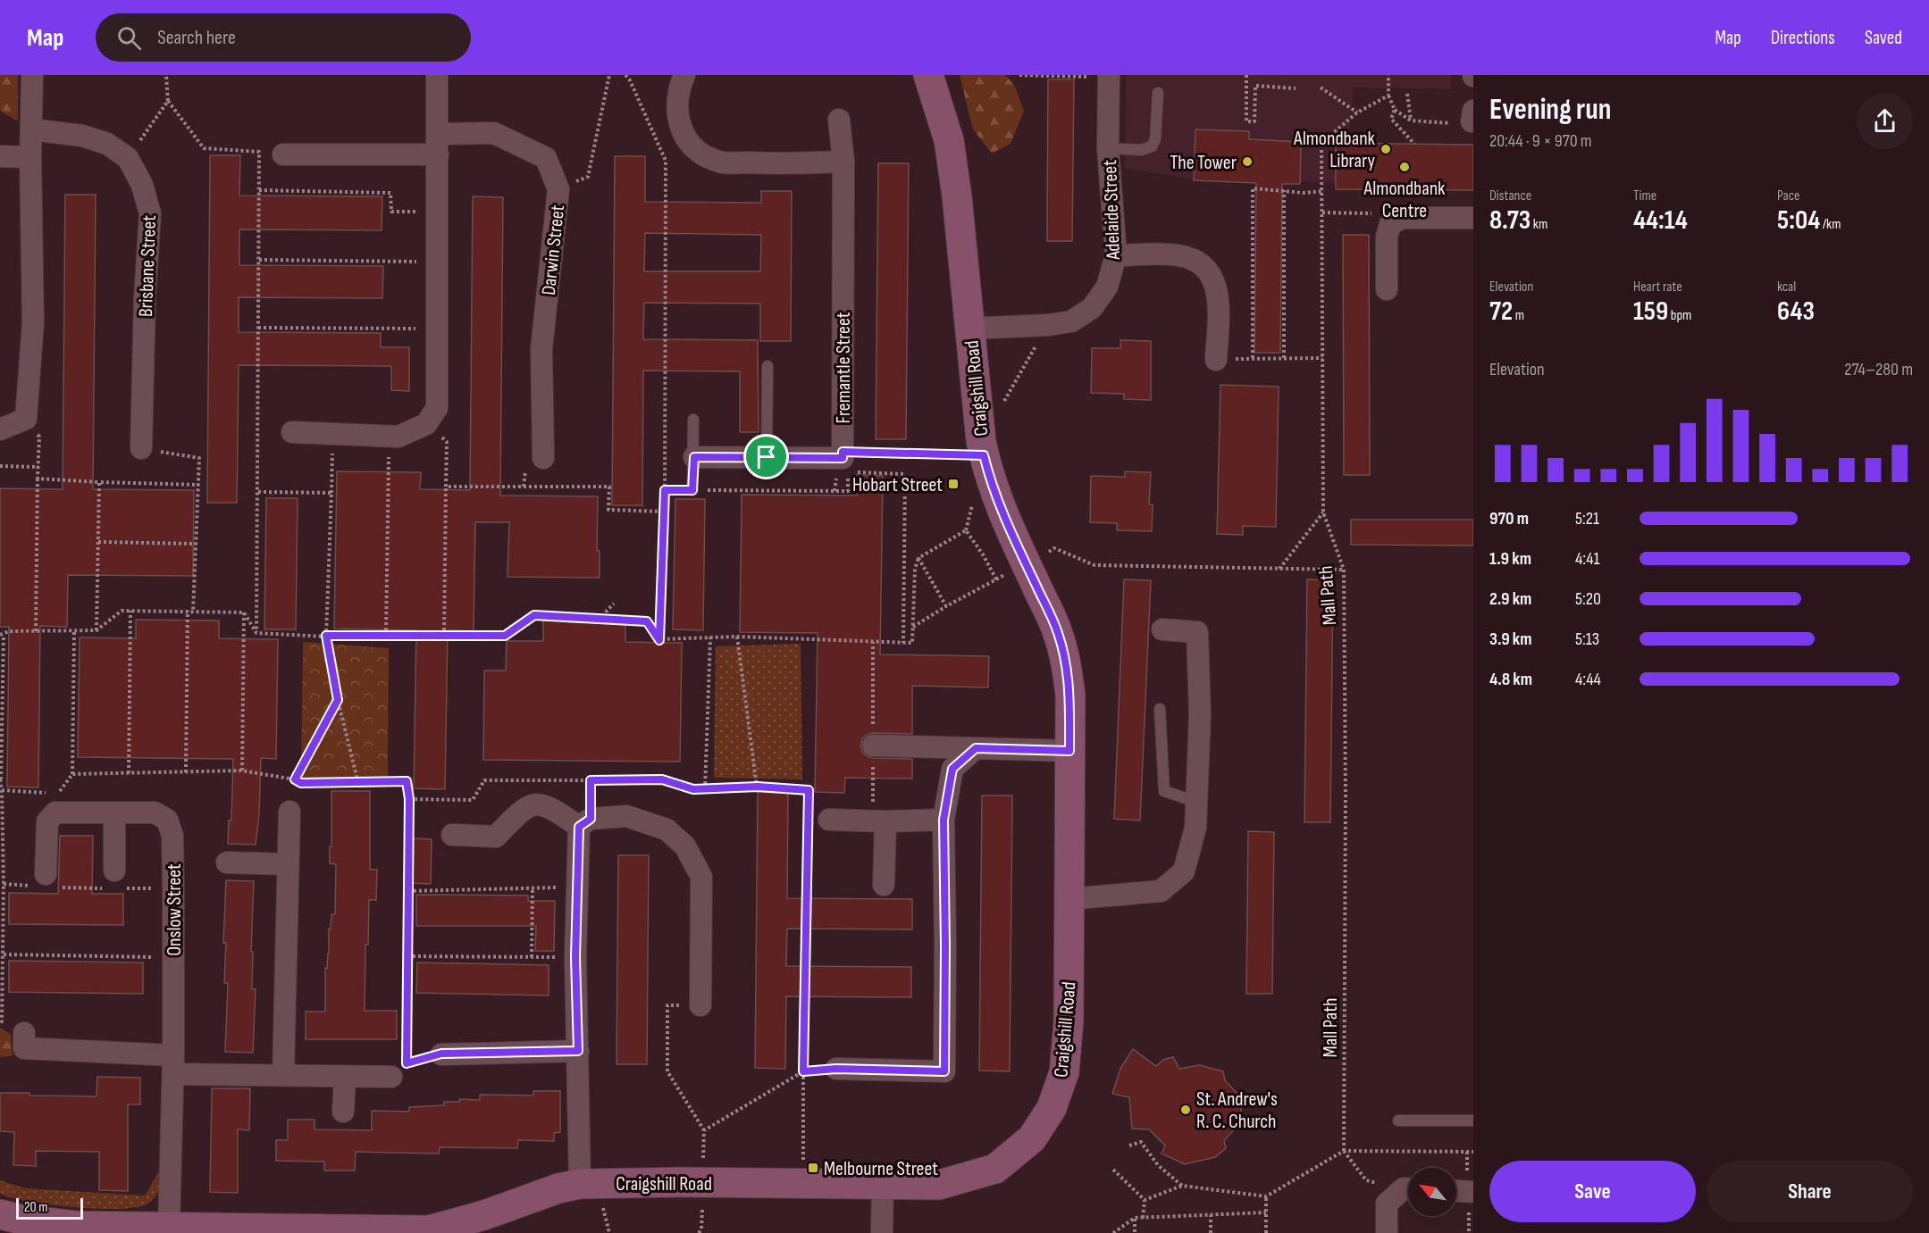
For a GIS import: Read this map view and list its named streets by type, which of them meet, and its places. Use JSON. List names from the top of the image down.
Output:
{
  "streets": {
    "street": [
      "Adelaide Street",
      "Darwin Street",
      "Brisbane Street",
      "Fremantle Street",
      "Craigshill Road",
      "Onslow Street"
    ],
    "path": ["Mall Path"]
  },
  "crossings": [
    ["Adelaide Street", "Craigshill Road"],
    ["Craigshill Road", "Onslow Street"]
  ],
  "places": {
    "other": [
      "Almondbank Library",
      "The Tower",
      "Almondbank Centre",
      "St. Andrew's R. C. Church"
    ],
    "transit": ["Hobart Street", "Melbourne Street"]
  },
  "scale_bar": "20 m",
  "north": "top left",
  "page": {
    "header": "Map",
    "search": "Search here",
    "nav": ["Map", "Directions", "Saved"],
    "heading": ["Evening run", "20:44 · 9 × 970 m"],
    "stats": [
      ["Distance", "8.73 km"],
      ["Time", "44:14"],
      ["Pace", "5:04 /km"],
      ["Elevation", "72 m"],
      ["Heart rate", "159 bpm"],
      ["kcal", "643"]
    ],
    "chart": ["Elevation", "274–280 m"],
    "list": [
      {
        "name": "970 m",
        "note": "5:21"
      },
      {
        "name": "1.9 km",
        "note": "4:41"
      },
      {
        "name": "2.9 km",
        "note": "5:20"
      },
      {
        "name": "3.9 km",
        "note": "5:13"
      },
      {
        "name": "4.8 km",
        "note": "4:44"
      }
    ],
    "buttons": ["Save", "Share"],
    "scale": "20 m"
  }
}
